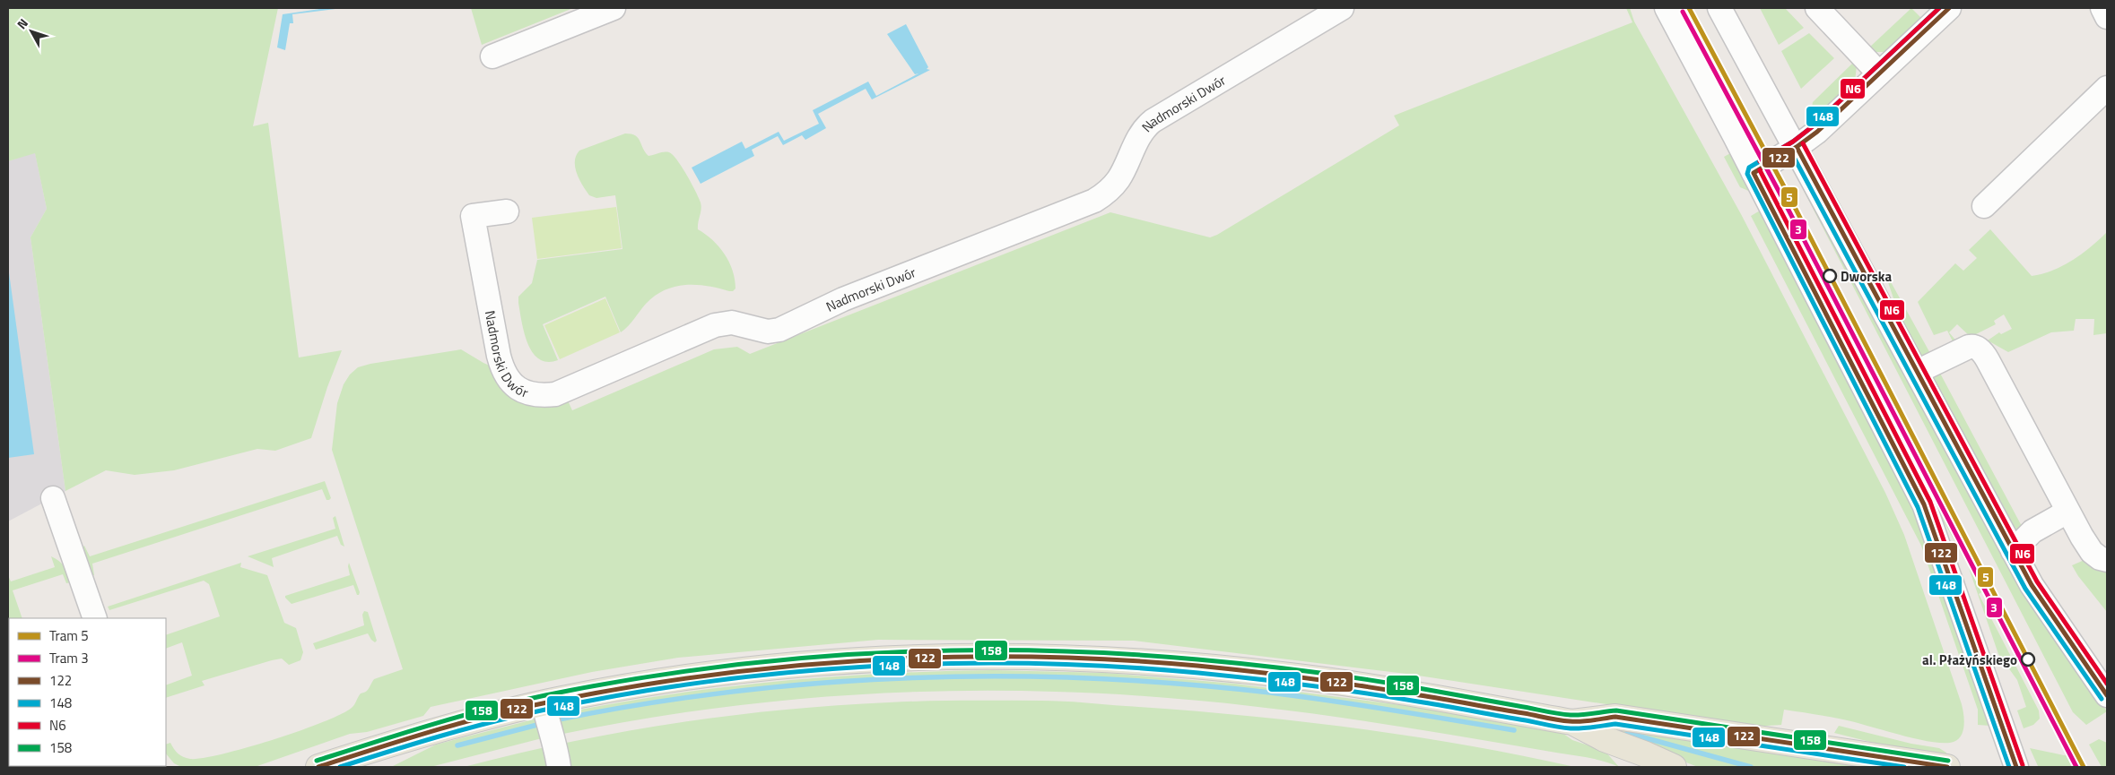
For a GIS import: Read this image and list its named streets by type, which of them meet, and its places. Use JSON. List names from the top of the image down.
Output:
{
  "streets": {
    "street": ["Nadmorski Dwór"]
  },
  "places": ["Dworska", "al. Płażyńskiego"],
  "lines": [
    "tram line 5",
    "transit line 122",
    "transit line 148",
    "transit line N6",
    "tram line 3",
    "transit line 158"
  ],
  "legend": [
    "Tram 5",
    "Tram 3",
    "122",
    "148",
    "N6",
    "158"
  ],
  "north": "top left"
}
